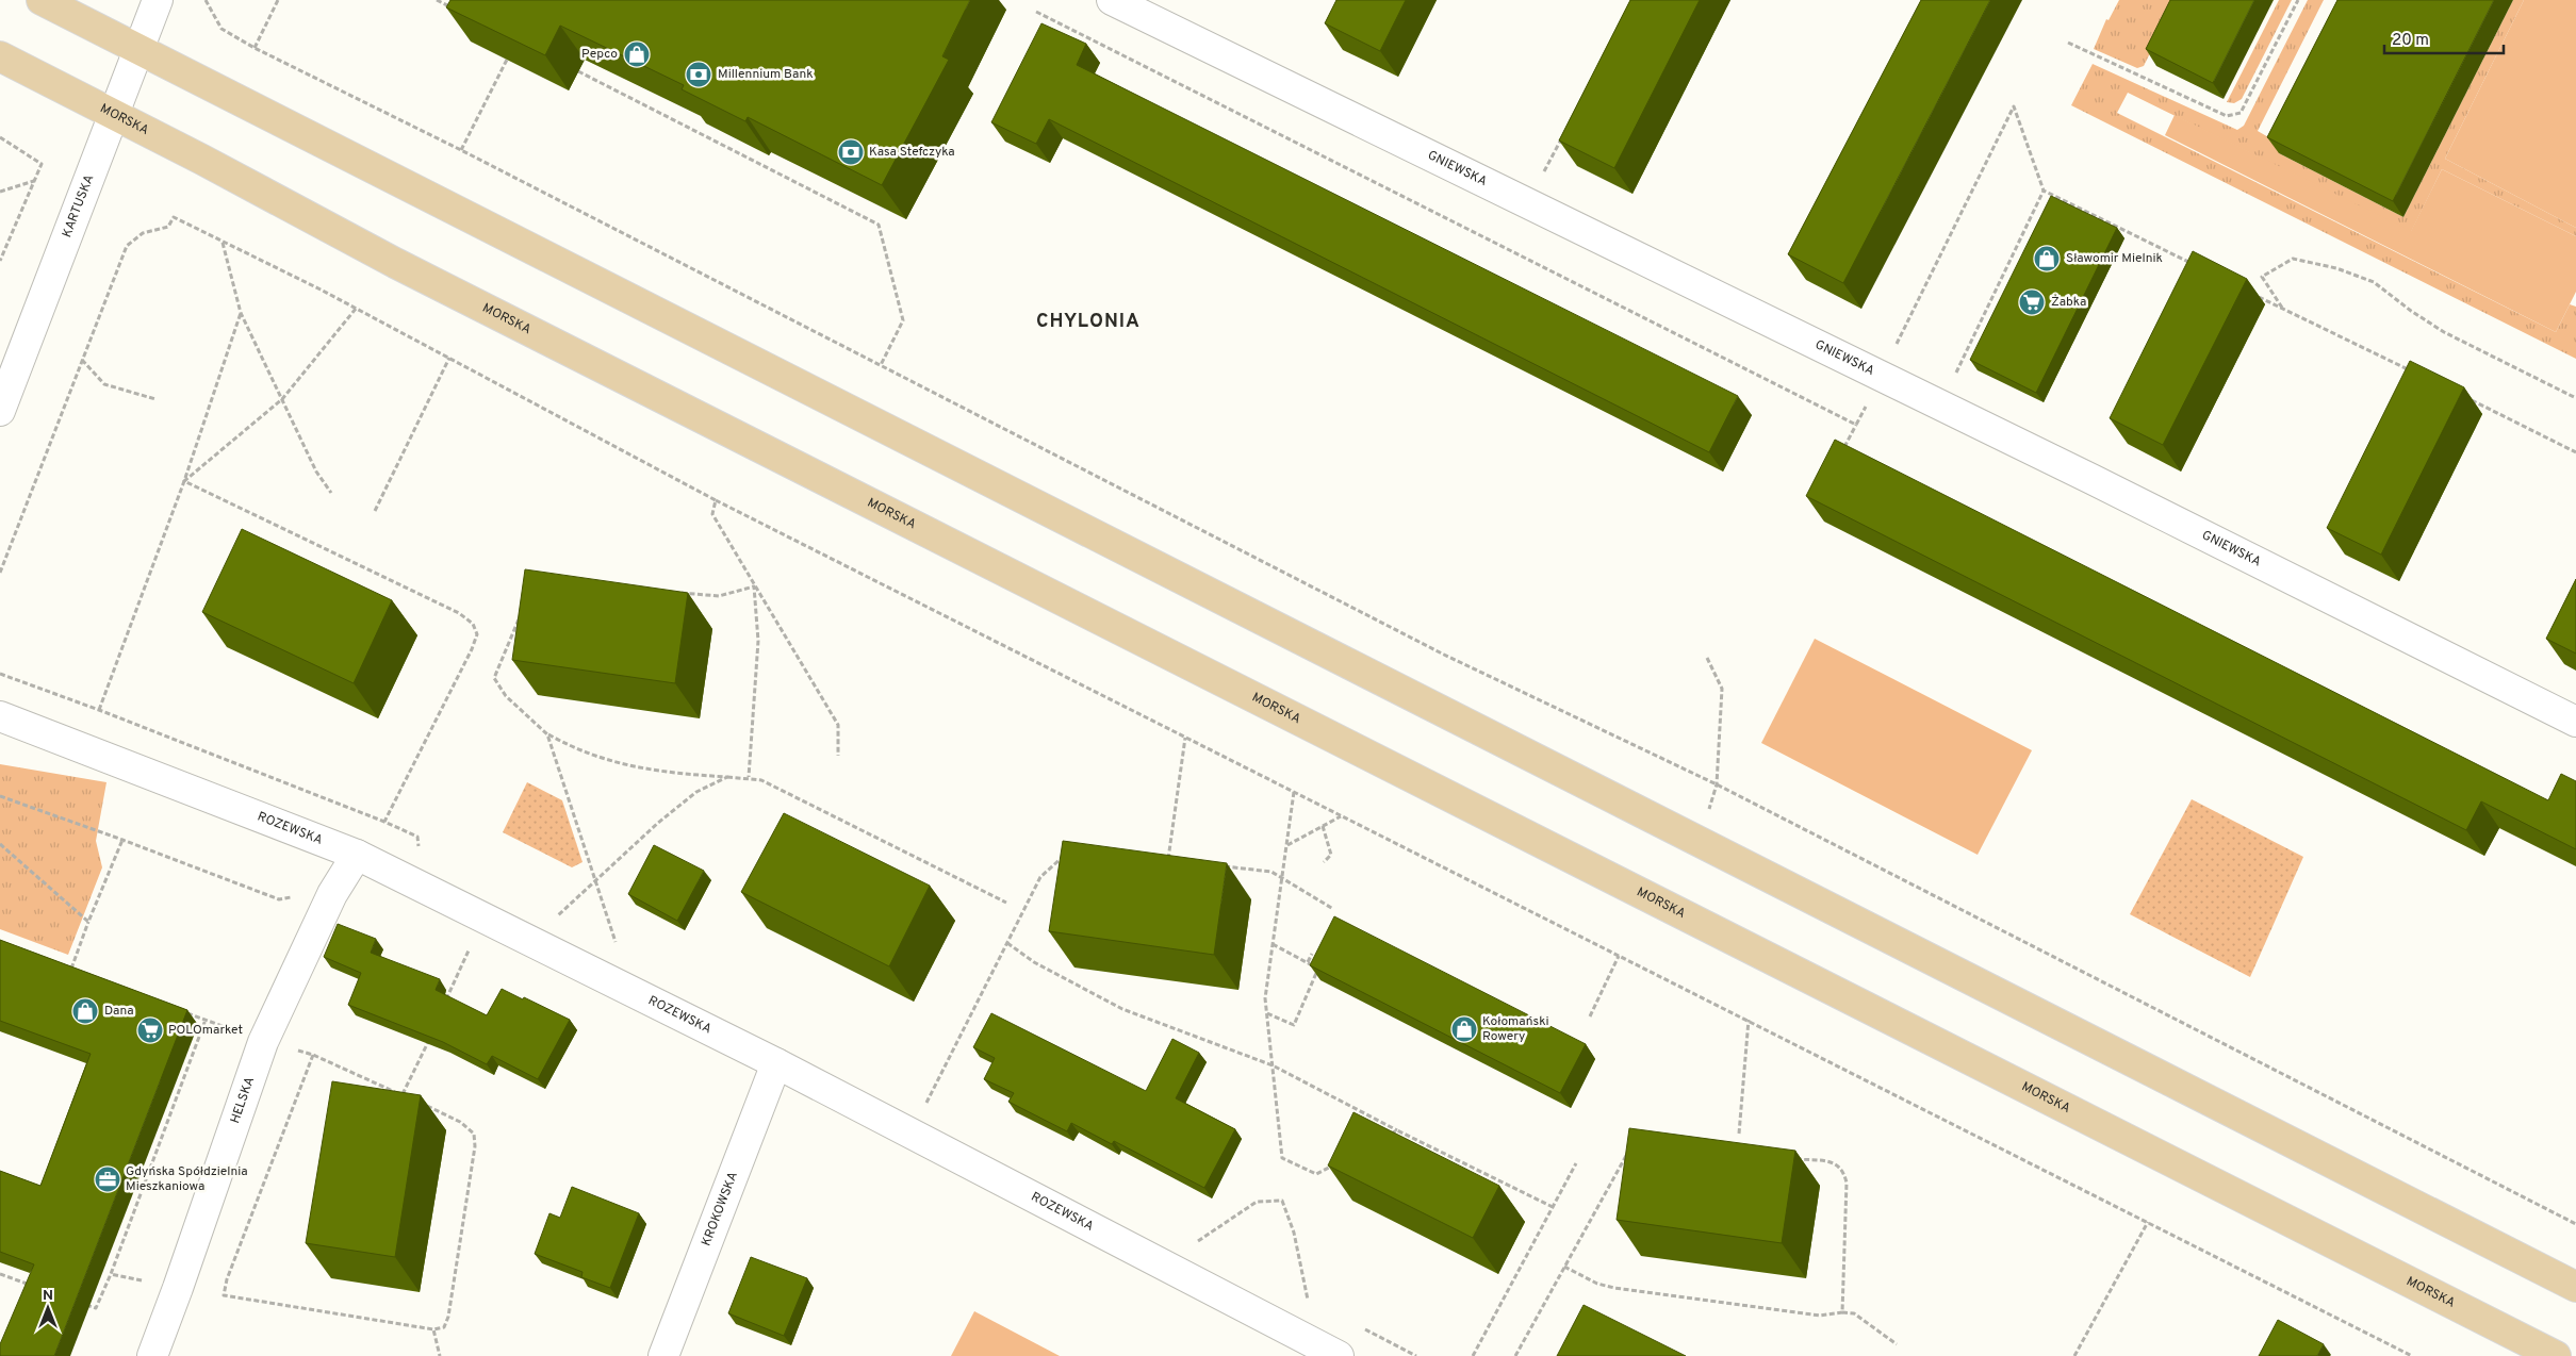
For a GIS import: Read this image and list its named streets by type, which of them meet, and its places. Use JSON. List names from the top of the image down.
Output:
{
  "streets": {
    "main road": ["MORSKA"],
    "street": [
      "GNIEWSKA",
      "KARTUSKA",
      "ROZEWSKA",
      "HELSKA",
      "KROKOWSKA"
    ]
  },
  "crossings": [
    ["MORSKA", "KARTUSKA"],
    ["ROZEWSKA", "HELSKA"],
    ["ROZEWSKA", "KROKOWSKA"]
  ],
  "districts": ["CHYLONIA"],
  "places": {
    "shop": [
      "Pepco",
      "Sławomir Mielnik",
      "Dana",
      "Kołomański Rowery"
    ],
    "bank": ["Millennium Bank", "Kasa Stefczyka"],
    "supermarket": ["Żabka", "POLOmarket"],
    "office": ["Gdyńska Spółdzielnia Mieszkaniowa"]
  },
  "scale_bar": "20 m",
  "north": "top"
}
